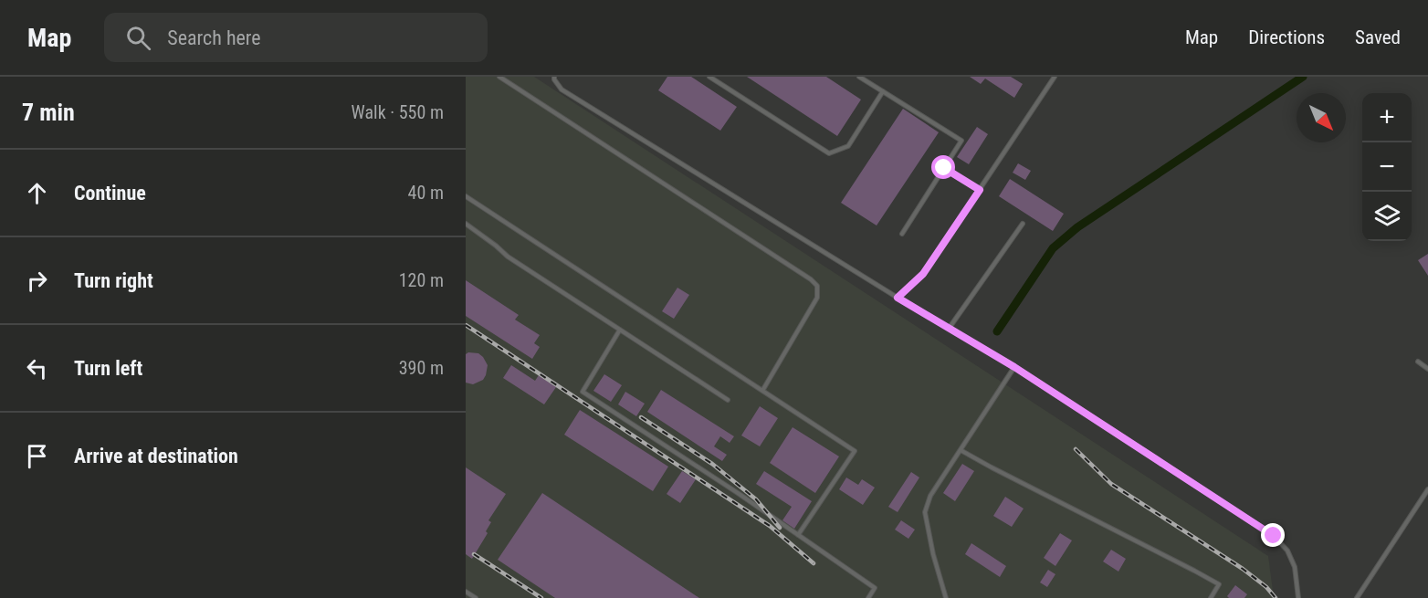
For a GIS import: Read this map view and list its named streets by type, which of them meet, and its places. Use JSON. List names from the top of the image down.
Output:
{
  "north": "bottom right",
  "page": {
    "header": "Map",
    "search": "Search here",
    "nav": ["Map", "Directions", "Saved"],
    "heading": ["7 min", "Walk · 550 m"],
    "map_buttons": ["+", "−"],
    "list": [
      ["Continue", "40 m"],
      ["Turn right", "120 m"],
      ["Turn left", "390 m"],
      "Arrive at destination"
    ]
  }
}
